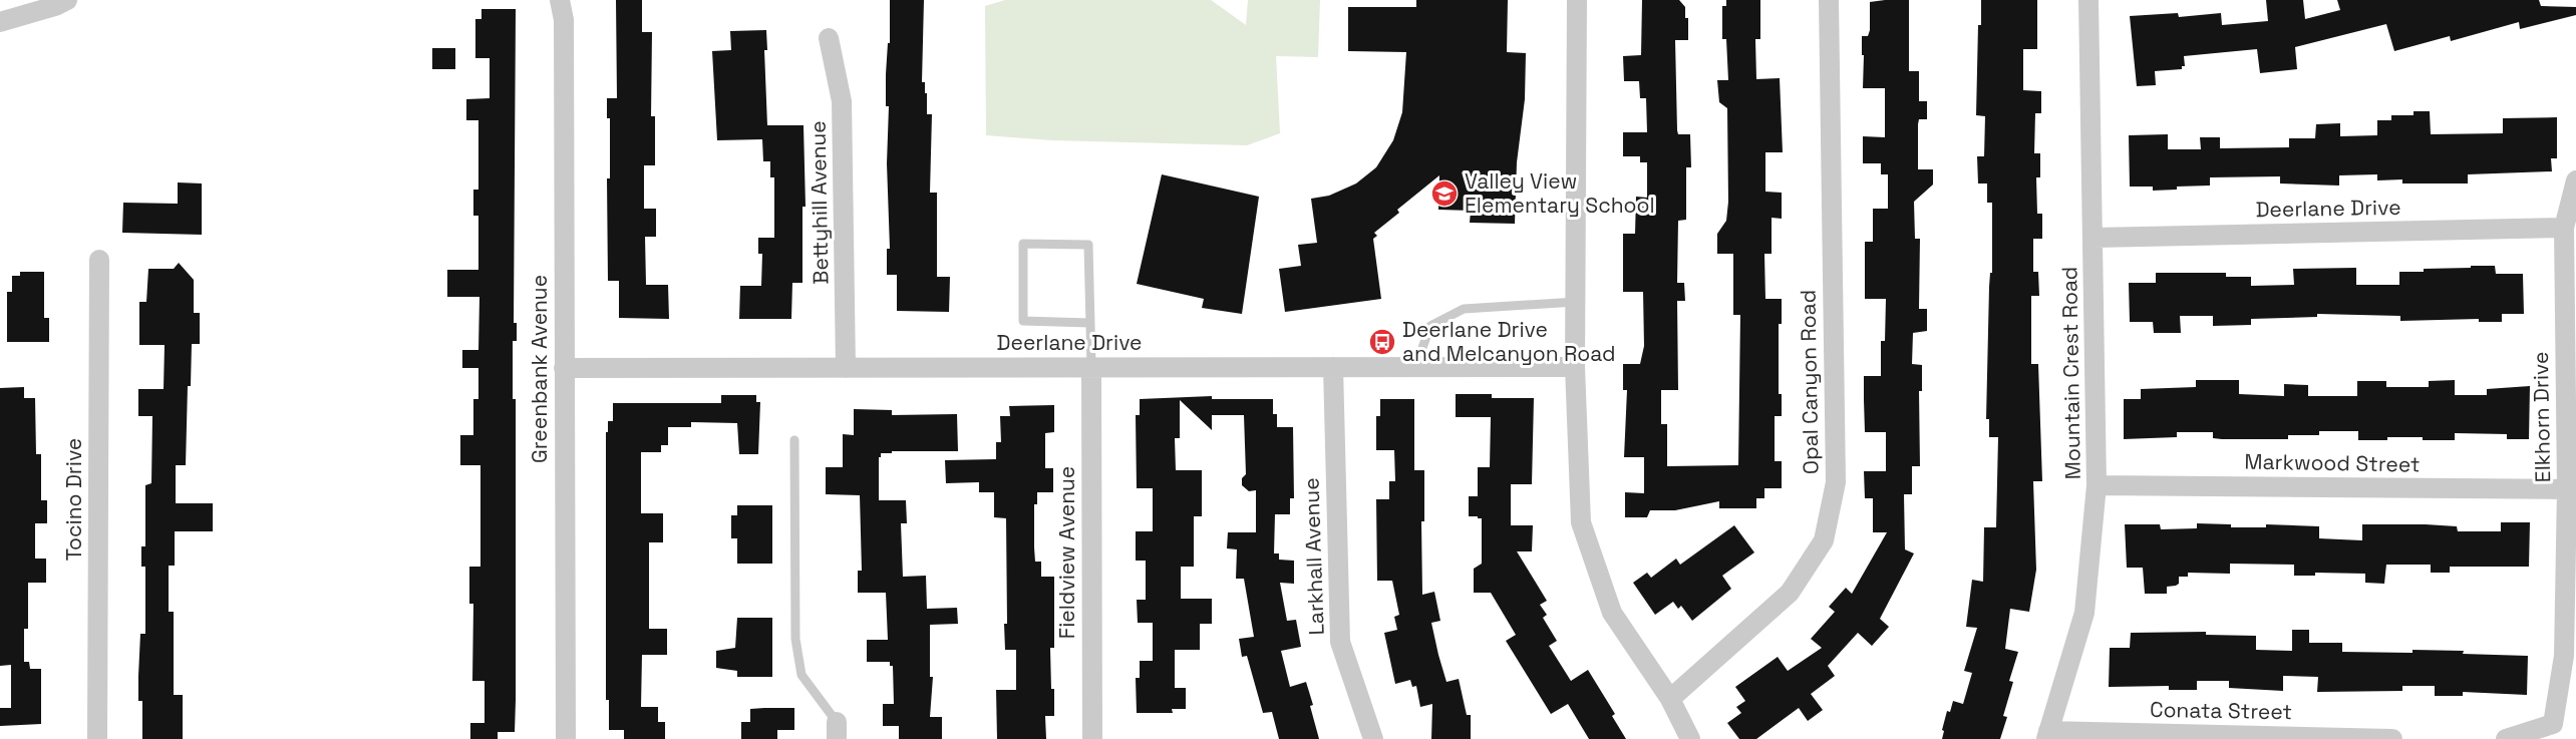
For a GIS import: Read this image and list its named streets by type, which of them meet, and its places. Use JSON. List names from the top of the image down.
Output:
{
  "streets": {
    "street": [
      "Bettyhill Avenue",
      "Deerlane Drive",
      "Greenbank Avenue",
      "Mountain Crest Road",
      "Opal Canyon Road",
      "Elkhorn Drive",
      "Markwood Street",
      "Tocino Drive",
      "Fieldview Avenue",
      "Larkhall Avenue",
      "Conata Street"
    ]
  },
  "crossings": [
    ["Bettyhill Avenue", "Deerlane Drive"],
    ["Deerlane Drive", "Greenbank Avenue"],
    ["Deerlane Drive", "Mountain Crest Road"],
    ["Deerlane Drive", "Elkhorn Drive"],
    ["Deerlane Drive", "Fieldview Avenue"],
    ["Deerlane Drive", "Larkhall Avenue"],
    ["Mountain Crest Road", "Markwood Street"],
    ["Mountain Crest Road", "Conata Street"],
    ["Elkhorn Drive", "Markwood Street"]
  ],
  "places": {
    "school or university": ["Valley View Elementary School"],
    "bus stop": ["Deerlane Drive and Melcanyon Road"]
  }
}
